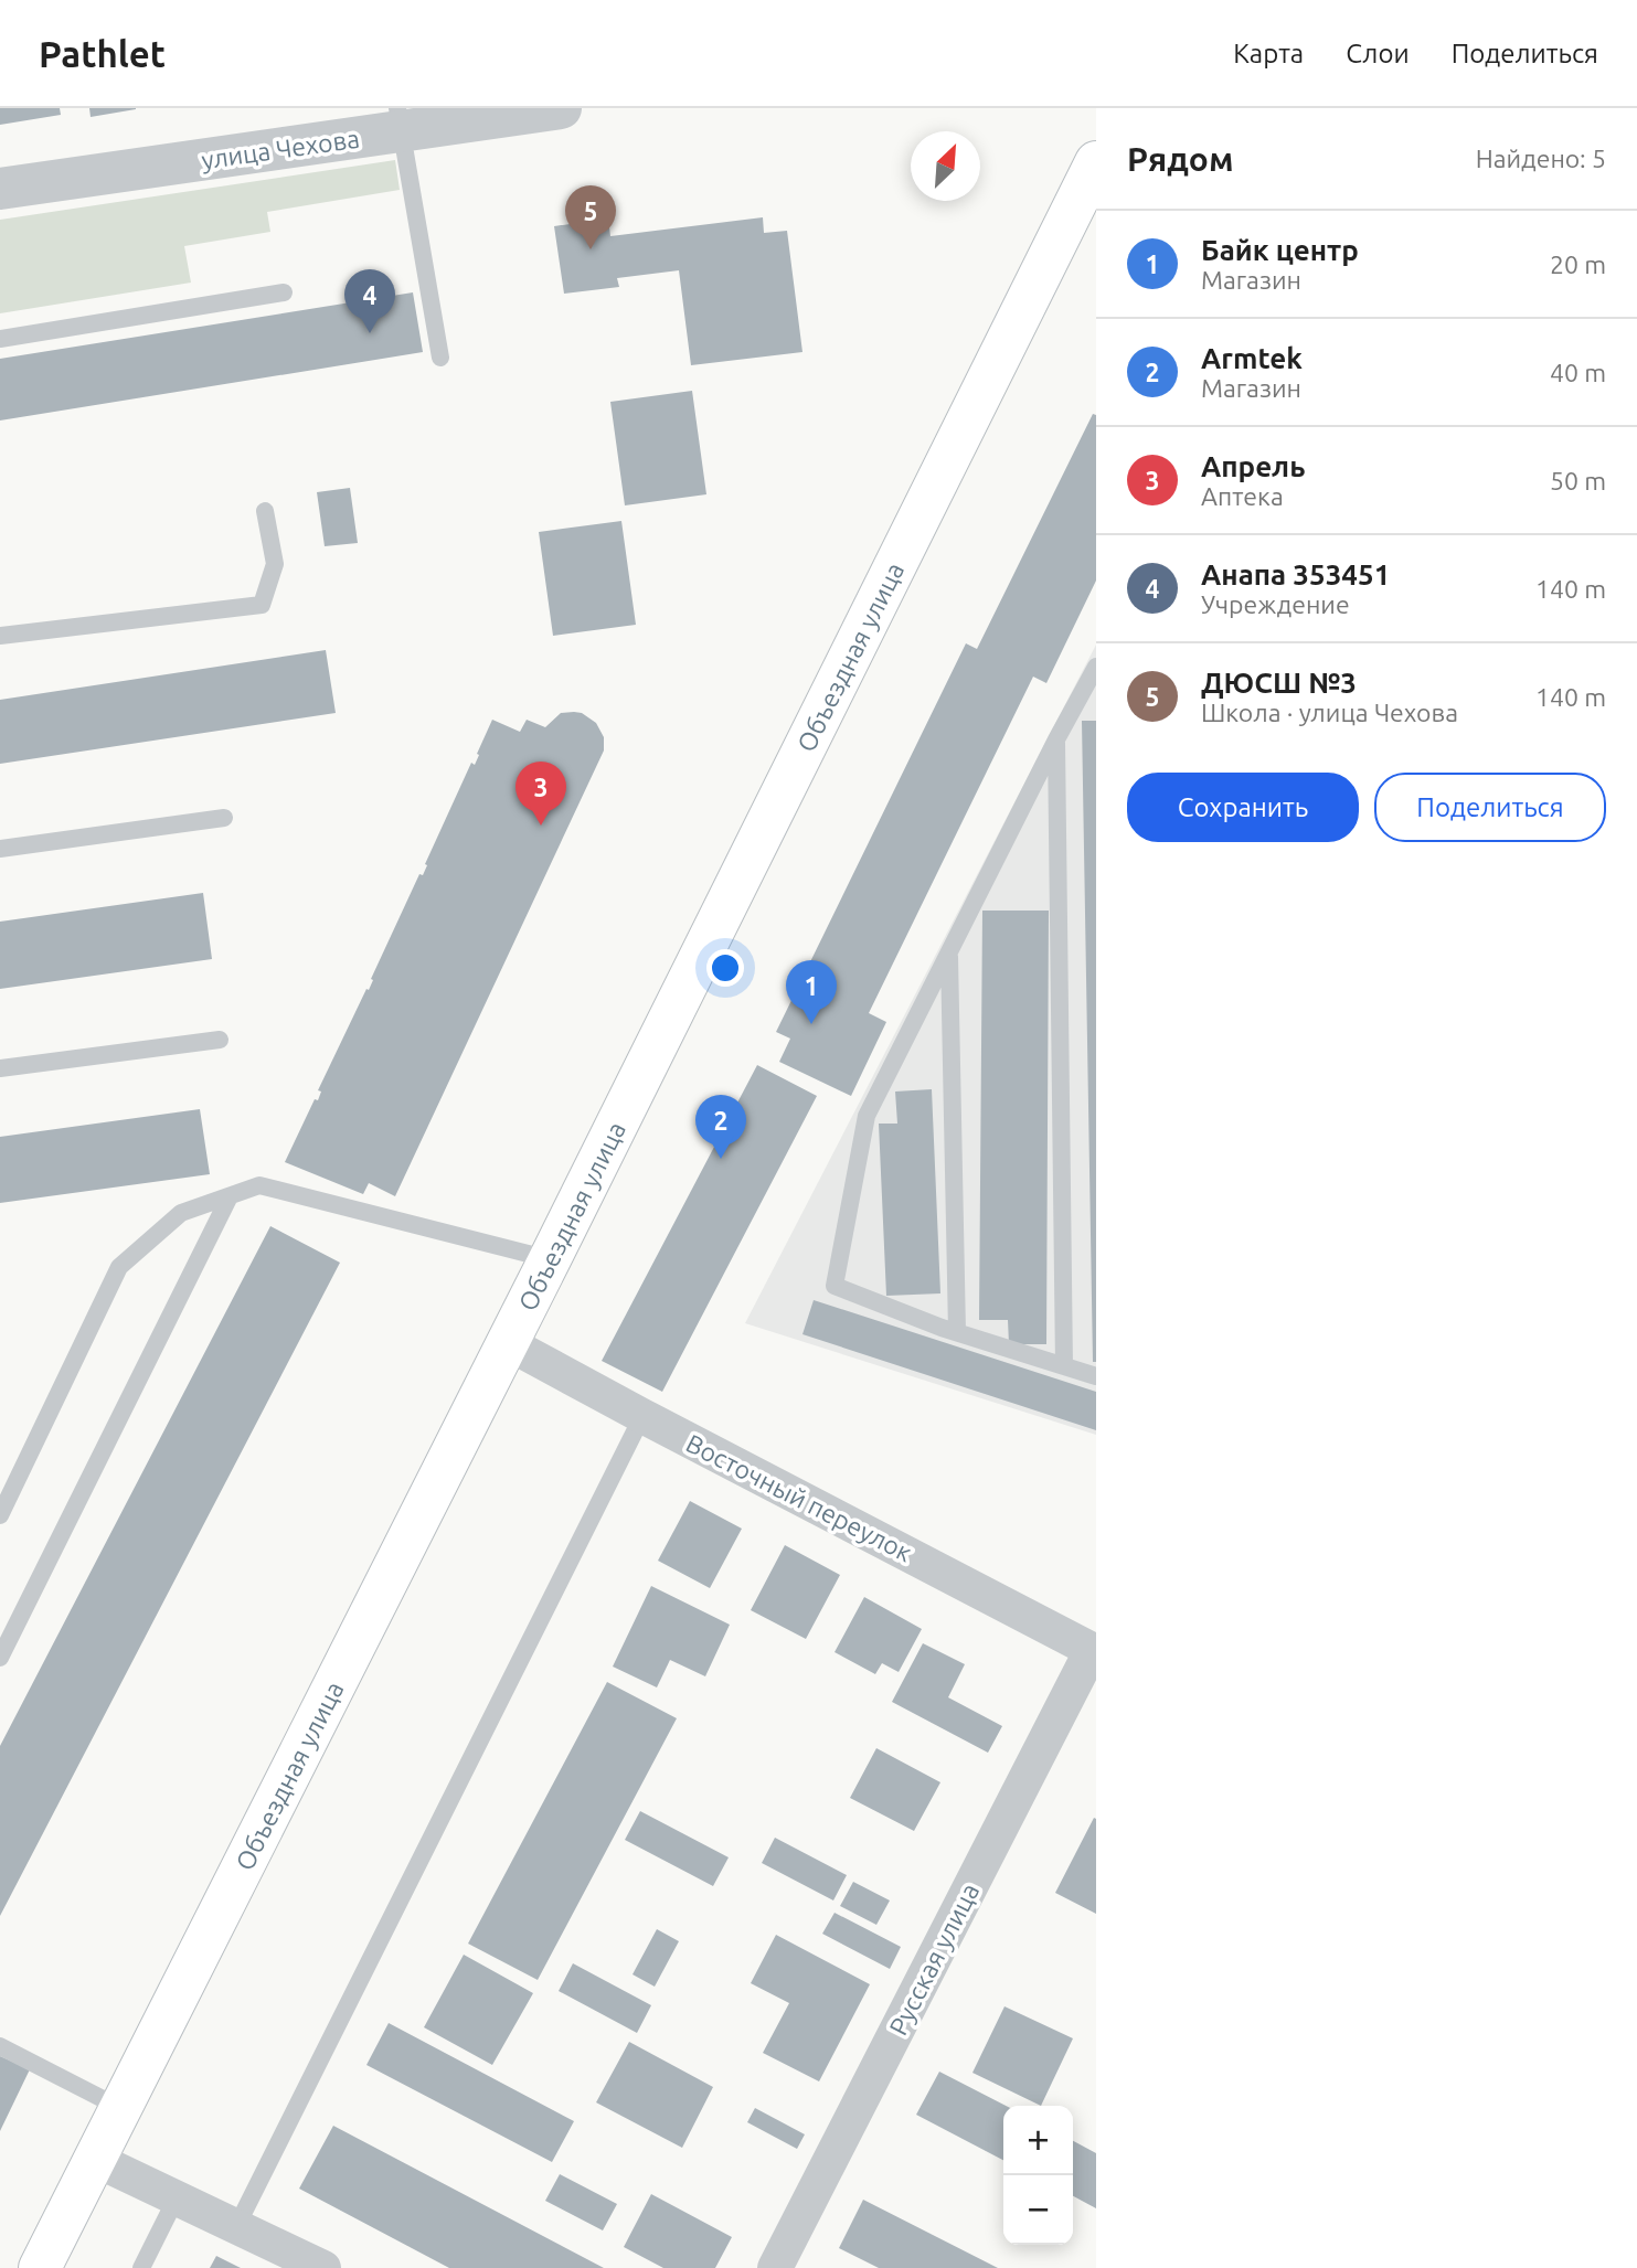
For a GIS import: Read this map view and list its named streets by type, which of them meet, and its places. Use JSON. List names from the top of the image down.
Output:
{
  "streets": {
    "main road": ["Объездная улица"],
    "street": ["улица Чехова", "Восточный переулок", "Русская улица"]
  },
  "crossings": [
    ["Объездная улица", "Восточный переулок"],
    ["Восточный переулок", "Русская улица"]
  ],
  "north": "top right",
  "page": {
    "header": "Pathlet",
    "nav": ["Карта", "Слои", "Поделиться"],
    "heading": ["Рядом", "Найдено: 5"],
    "pins": [
      "5",
      "4",
      "3",
      "1",
      "2"
    ],
    "list": [
      {
        "mark": "1",
        "name": "Байк центр",
        "note": "Магазин",
        "value": "20 m"
      },
      {
        "mark": "2",
        "name": "Armtek",
        "note": "Магазин",
        "value": "40 m"
      },
      {
        "mark": "3",
        "name": "Апрель",
        "note": "Аптека",
        "value": "50 m"
      },
      {
        "mark": "4",
        "name": "Анапа 353451",
        "note": "Учреждение",
        "value": "140 m"
      },
      {
        "mark": "5",
        "name": "ДЮСШ №3",
        "note": "Школа · улица Чехова",
        "value": "140 m"
      }
    ],
    "buttons": ["Сохранить", "Поделиться"],
    "map_buttons": ["+", "−"]
  }
}
